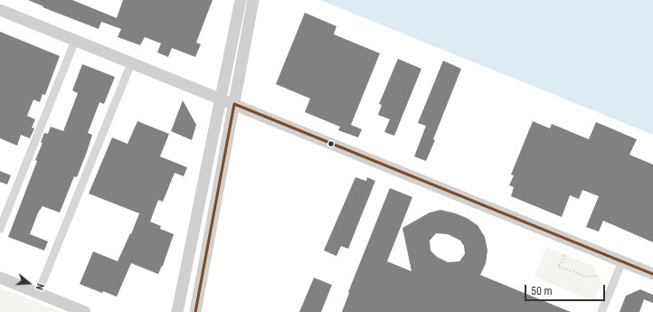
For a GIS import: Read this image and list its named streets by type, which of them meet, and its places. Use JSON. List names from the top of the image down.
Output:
{
  "scale_bar": "50 m",
  "north": "right"
}
